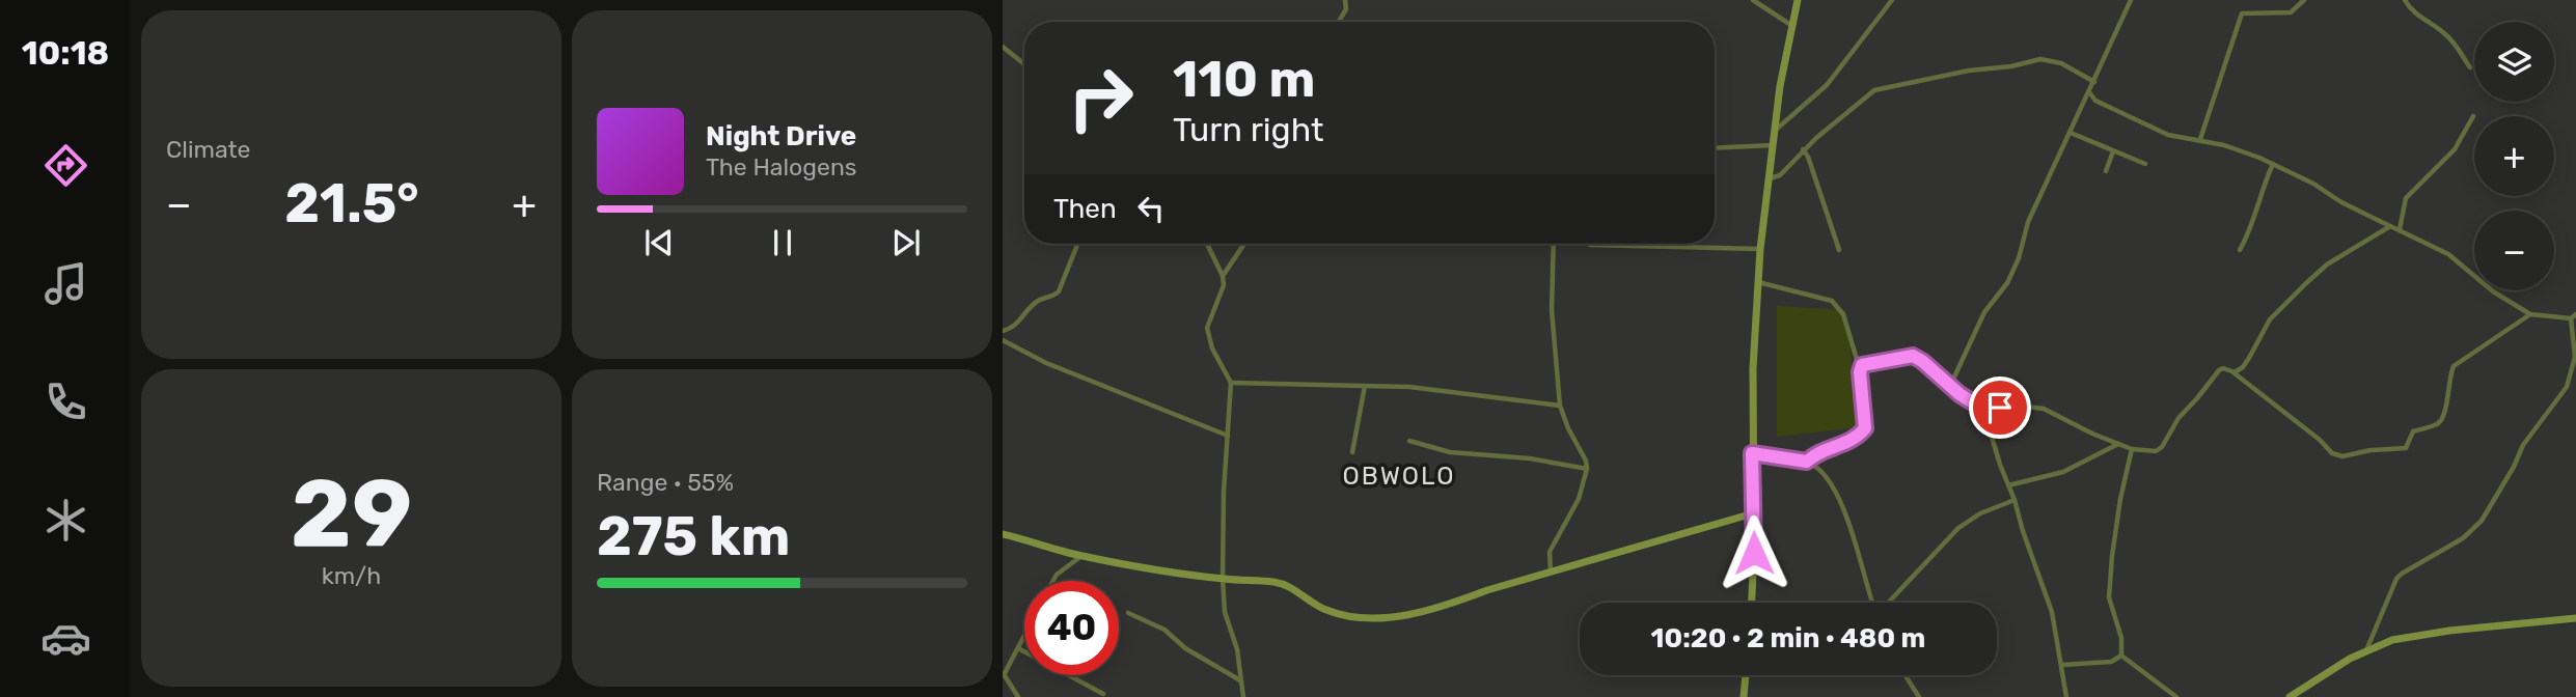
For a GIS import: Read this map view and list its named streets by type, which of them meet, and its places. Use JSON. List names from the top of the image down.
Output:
{
  "districts": ["OBWOLO"],
  "page": {
    "tabs": "10:18",
    "tile": [
      "Climate",
      ["29", "km/h"],
      ["Range · 55%", "275 km"]
    ],
    "map_buttons": ["+", "−"],
    "turn": ["110 m", "Turn right"],
    "song": ["Night Drive", "The Halogens"],
    "heat": ["−", "21.5°", "+"],
    "then": "Then",
    "limit": "40",
    "trip": "10:20 · 2 min · 480 m"
  }
}
